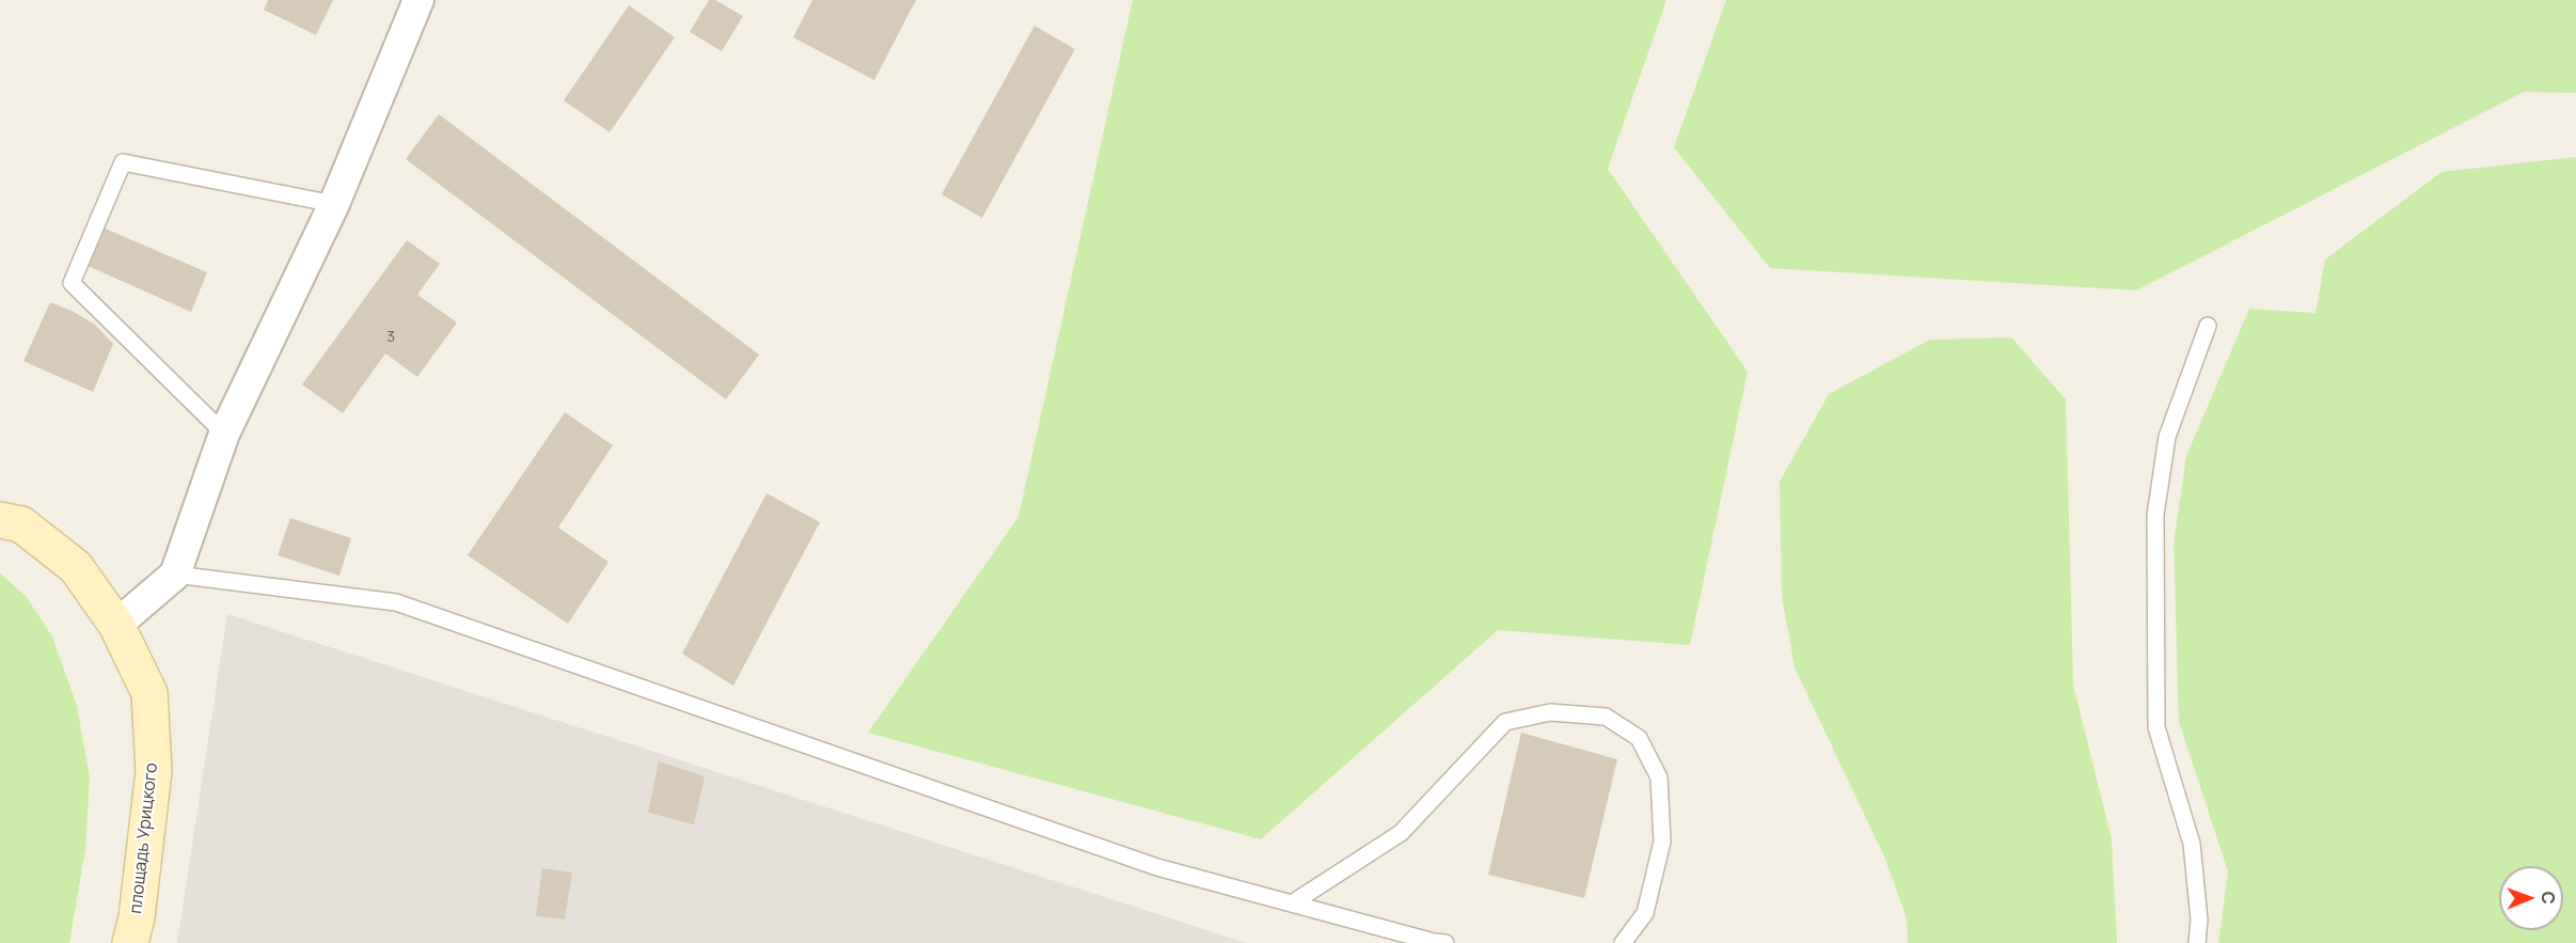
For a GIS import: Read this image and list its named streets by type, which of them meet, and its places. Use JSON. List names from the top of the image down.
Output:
{
  "streets": {
    "main road": ["площадь Урицкого"]
  },
  "house_numbers": ["3"],
  "north": "right"
}
